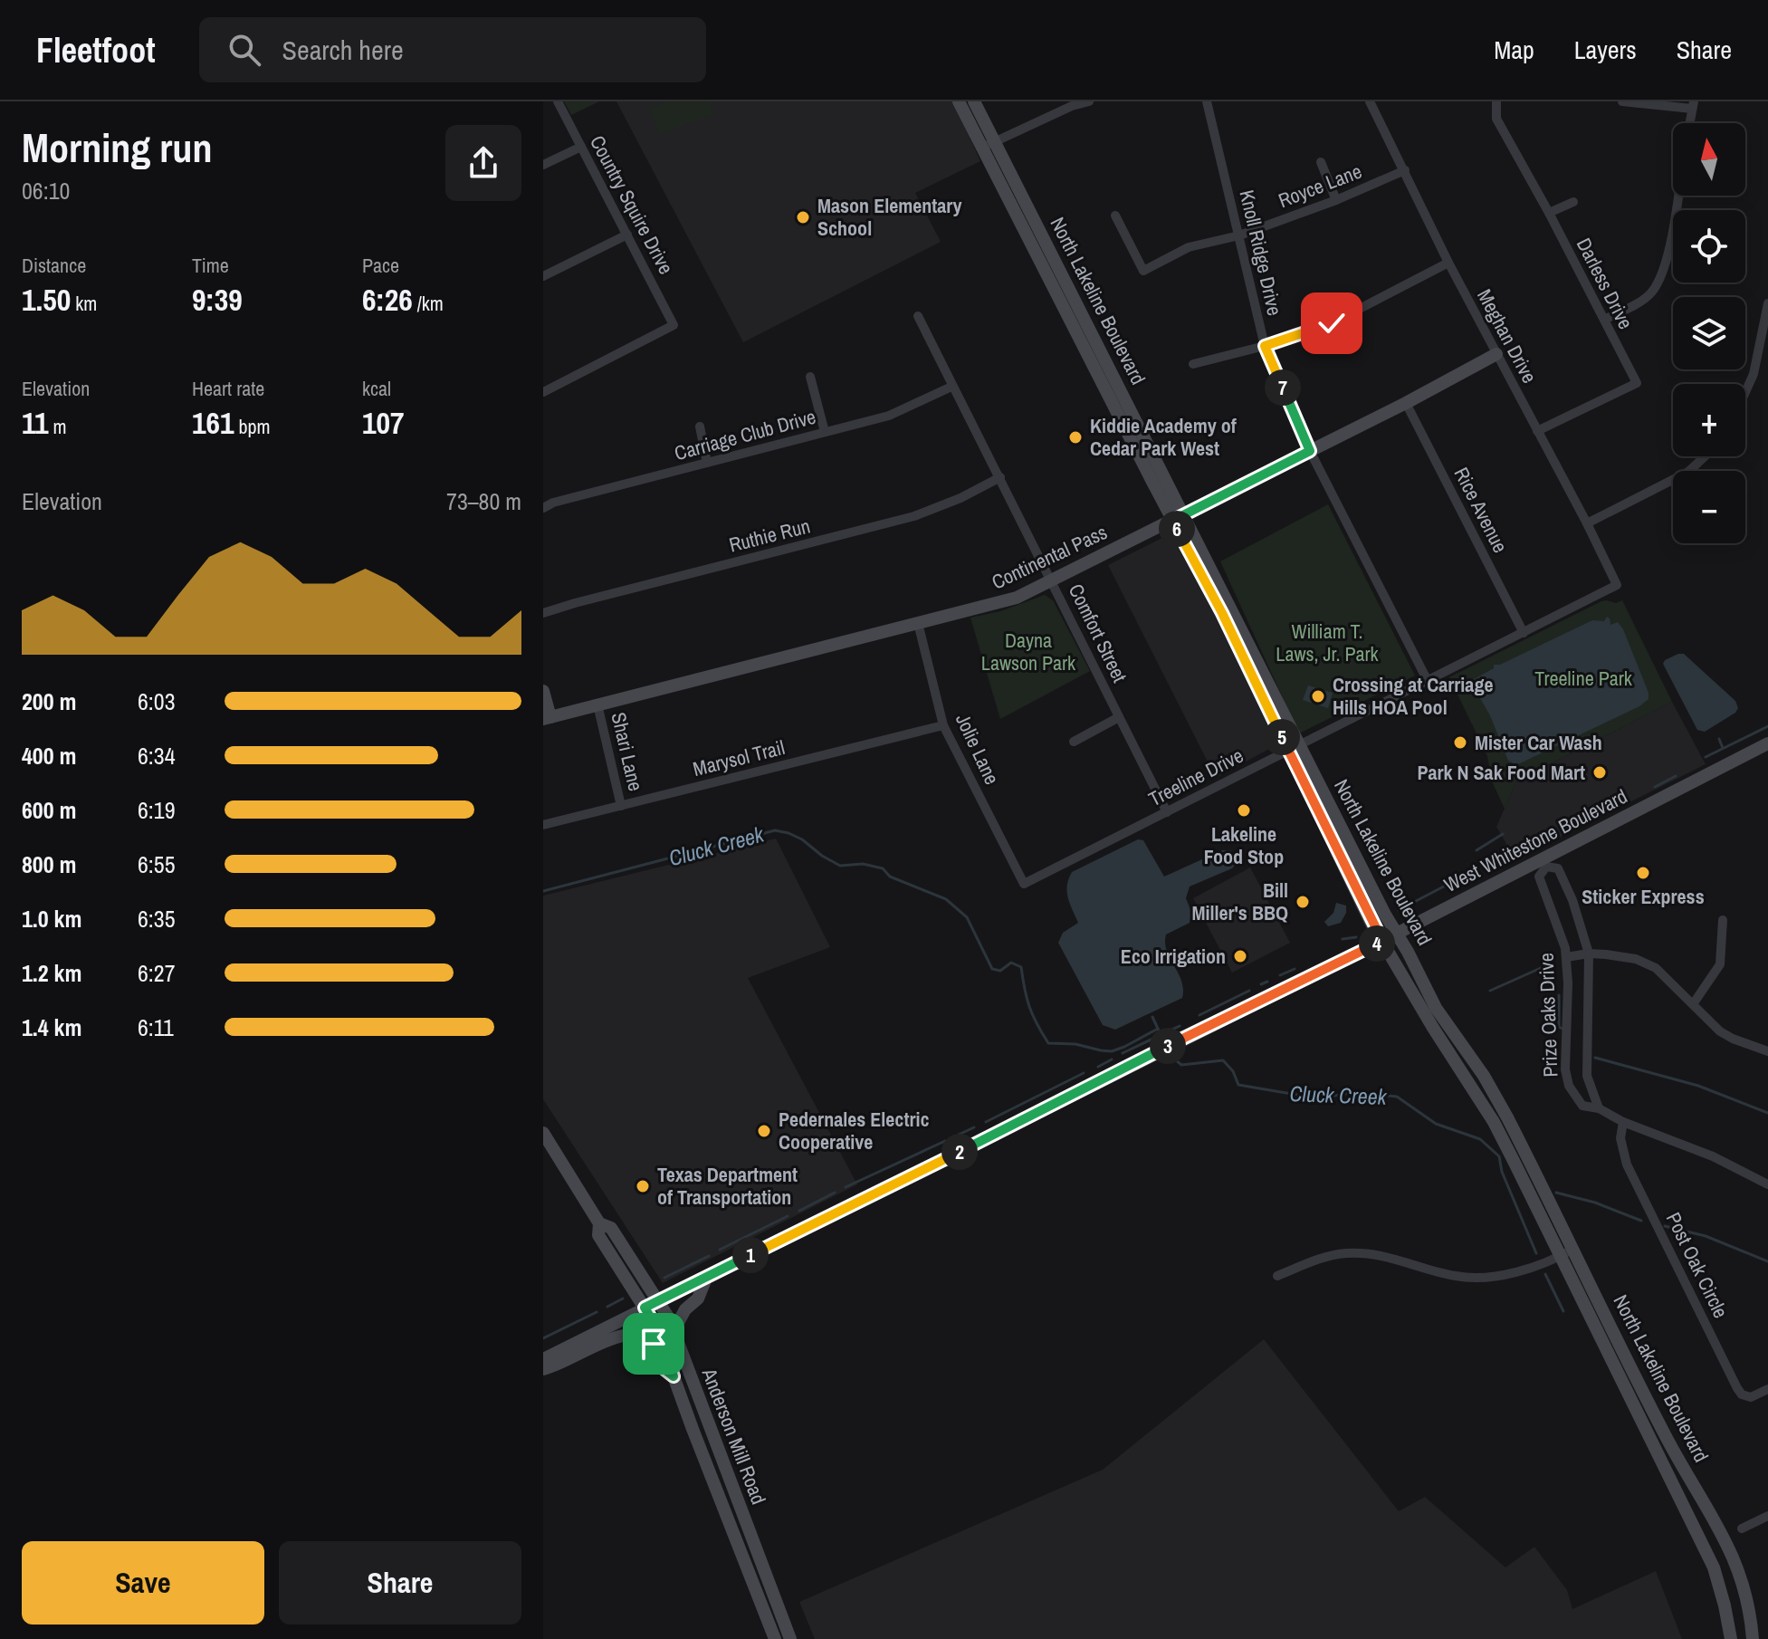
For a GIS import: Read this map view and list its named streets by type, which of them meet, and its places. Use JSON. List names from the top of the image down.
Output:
{
  "streets": {
    "main road": [
      "North Lakeline Boulevard",
      "Continental Pass",
      "West Whitestone Boulevard",
      "Anderson Mill Road"
    ],
    "street": [
      "Royce Lane",
      "Country Squire Drive",
      "Knoll Ridge Drive",
      "Darless Drive",
      "Meghan Drive",
      "Carriage Club Drive",
      "Rice Avenue",
      "Ruthie Run",
      "Comfort Street",
      "Jolie Lane",
      "Shari Lane",
      "Marysol Trail",
      "Treeline Drive",
      "Prize Oaks Drive",
      "Post Oak Circle"
    ]
  },
  "crossings": [
    ["Royce Lane", "Knoll Ridge Drive"],
    ["Royce Lane", "Meghan Drive"],
    ["Knoll Ridge Drive", "Continental Pass"],
    ["Knoll Ridge Drive", "Treeline Drive"],
    ["Darless Drive", "Meghan Drive"],
    ["North Lakeline Boulevard", "Continental Pass"],
    ["North Lakeline Boulevard", "Treeline Drive"],
    ["North Lakeline Boulevard", "West Whitestone Boulevard"],
    ["Meghan Drive", "Continental Pass"],
    ["Meghan Drive", "Treeline Drive"],
    ["Carriage Club Drive", "Comfort Street"],
    ["Rice Avenue", "Continental Pass"],
    ["Rice Avenue", "Treeline Drive"],
    ["Ruthie Run", "Comfort Street"],
    ["Continental Pass", "Comfort Street"],
    ["Continental Pass", "Jolie Lane"],
    ["Continental Pass", "Shari Lane"],
    ["Comfort Street", "Treeline Drive"],
    ["Jolie Lane", "Marysol Trail"],
    ["Jolie Lane", "Treeline Drive"],
    ["Shari Lane", "Marysol Trail"],
    ["West Whitestone Boulevard", "Prize Oaks Drive"],
    ["West Whitestone Boulevard", "Anderson Mill Road"],
    ["Prize Oaks Drive", "Post Oak Circle"]
  ],
  "water": ["Cluck Creek"],
  "parks": ["William T. Laws, Jr. Park", "Dayna Lawson Park", "Treeline Park"],
  "places": [
    "Mason Elementary School",
    "Kiddie Academy of Cedar Park West",
    "Crossing at Carriage Hills HOA Pool",
    "Mister Car Wash",
    "Park N Sak Food Mart",
    "Lakeline Food Stop",
    "Sticker Express",
    "Bill Miller's BBQ",
    "Eco Irrigation",
    "Pedernales Electric Cooperative",
    "Texas Department of Transportation"
  ],
  "north": "top",
  "page": {
    "header": "Fleetfoot",
    "search": "Search here",
    "nav": ["Map", "Layers", "Share"],
    "heading": ["Morning run", "06:10"],
    "map_buttons": ["+", "−"],
    "stats": [
      ["Distance", "1.50 km"],
      ["Time", "9:39"],
      ["Pace", "6:26 /km"],
      ["Elevation", "11 m"],
      ["Heart rate", "161 bpm"],
      ["kcal", "107"]
    ],
    "pins": [
      "7",
      "6",
      "5",
      "4",
      "3",
      "2",
      "1"
    ],
    "chart": ["Elevation", "73–80 m"],
    "list": [
      {
        "name": "200 m",
        "note": "6:03"
      },
      {
        "name": "400 m",
        "note": "6:34"
      },
      {
        "name": "600 m",
        "note": "6:19"
      },
      {
        "name": "800 m",
        "note": "6:55"
      },
      {
        "name": "1.0 km",
        "note": "6:35"
      },
      {
        "name": "1.2 km",
        "note": "6:27"
      },
      {
        "name": "1.4 km",
        "note": "6:11"
      }
    ],
    "buttons": ["Save", "Share"]
  }
}
